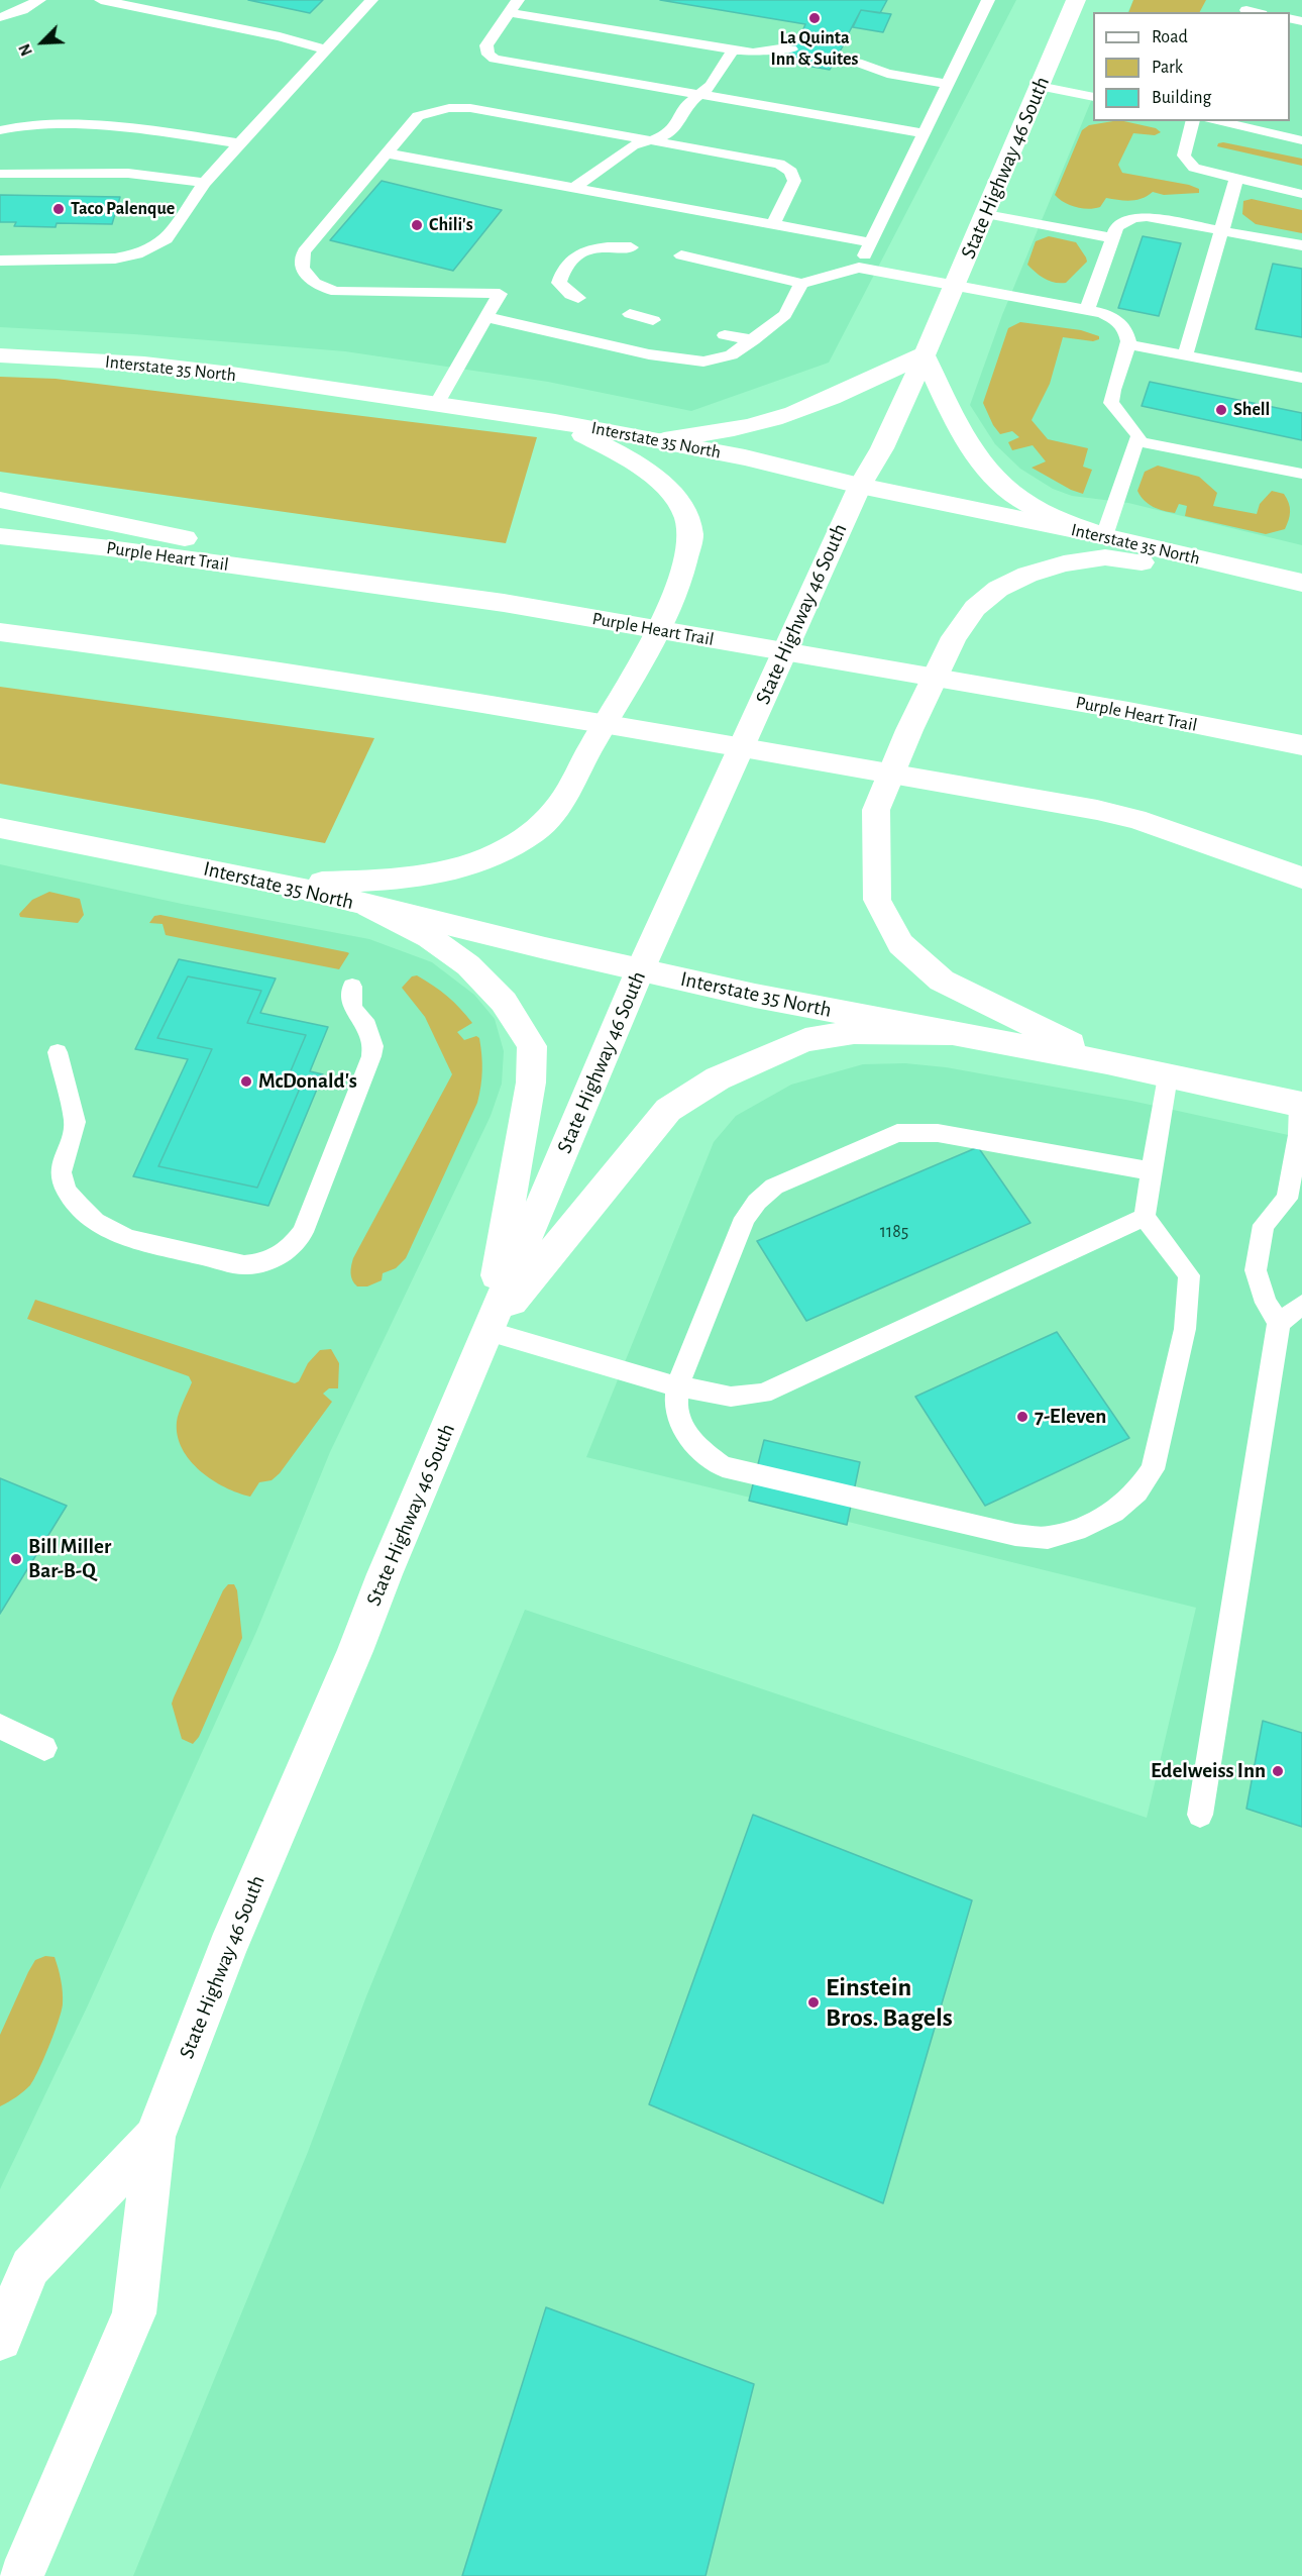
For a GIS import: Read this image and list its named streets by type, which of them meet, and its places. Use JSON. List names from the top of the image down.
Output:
{
  "streets": {
    "main road": ["State Highway 46 South", "Interstate 35 North", "Purple Heart Trail"]
  },
  "crossings": [
    ["State Highway 46 South", "Interstate 35 North"]
  ],
  "places": [
    "La Quinta Inn & Suites",
    "Taco Palenque",
    "Chili's",
    "Shell",
    "McDonald's",
    "7-Eleven",
    "Bill Miller Bar-B-Q",
    "Edelweiss Inn",
    "Einstein Bros. Bagels"
  ],
  "house_numbers": ["1185"],
  "legend": ["Road", "Park", "Building"],
  "north": "bottom left"
}
